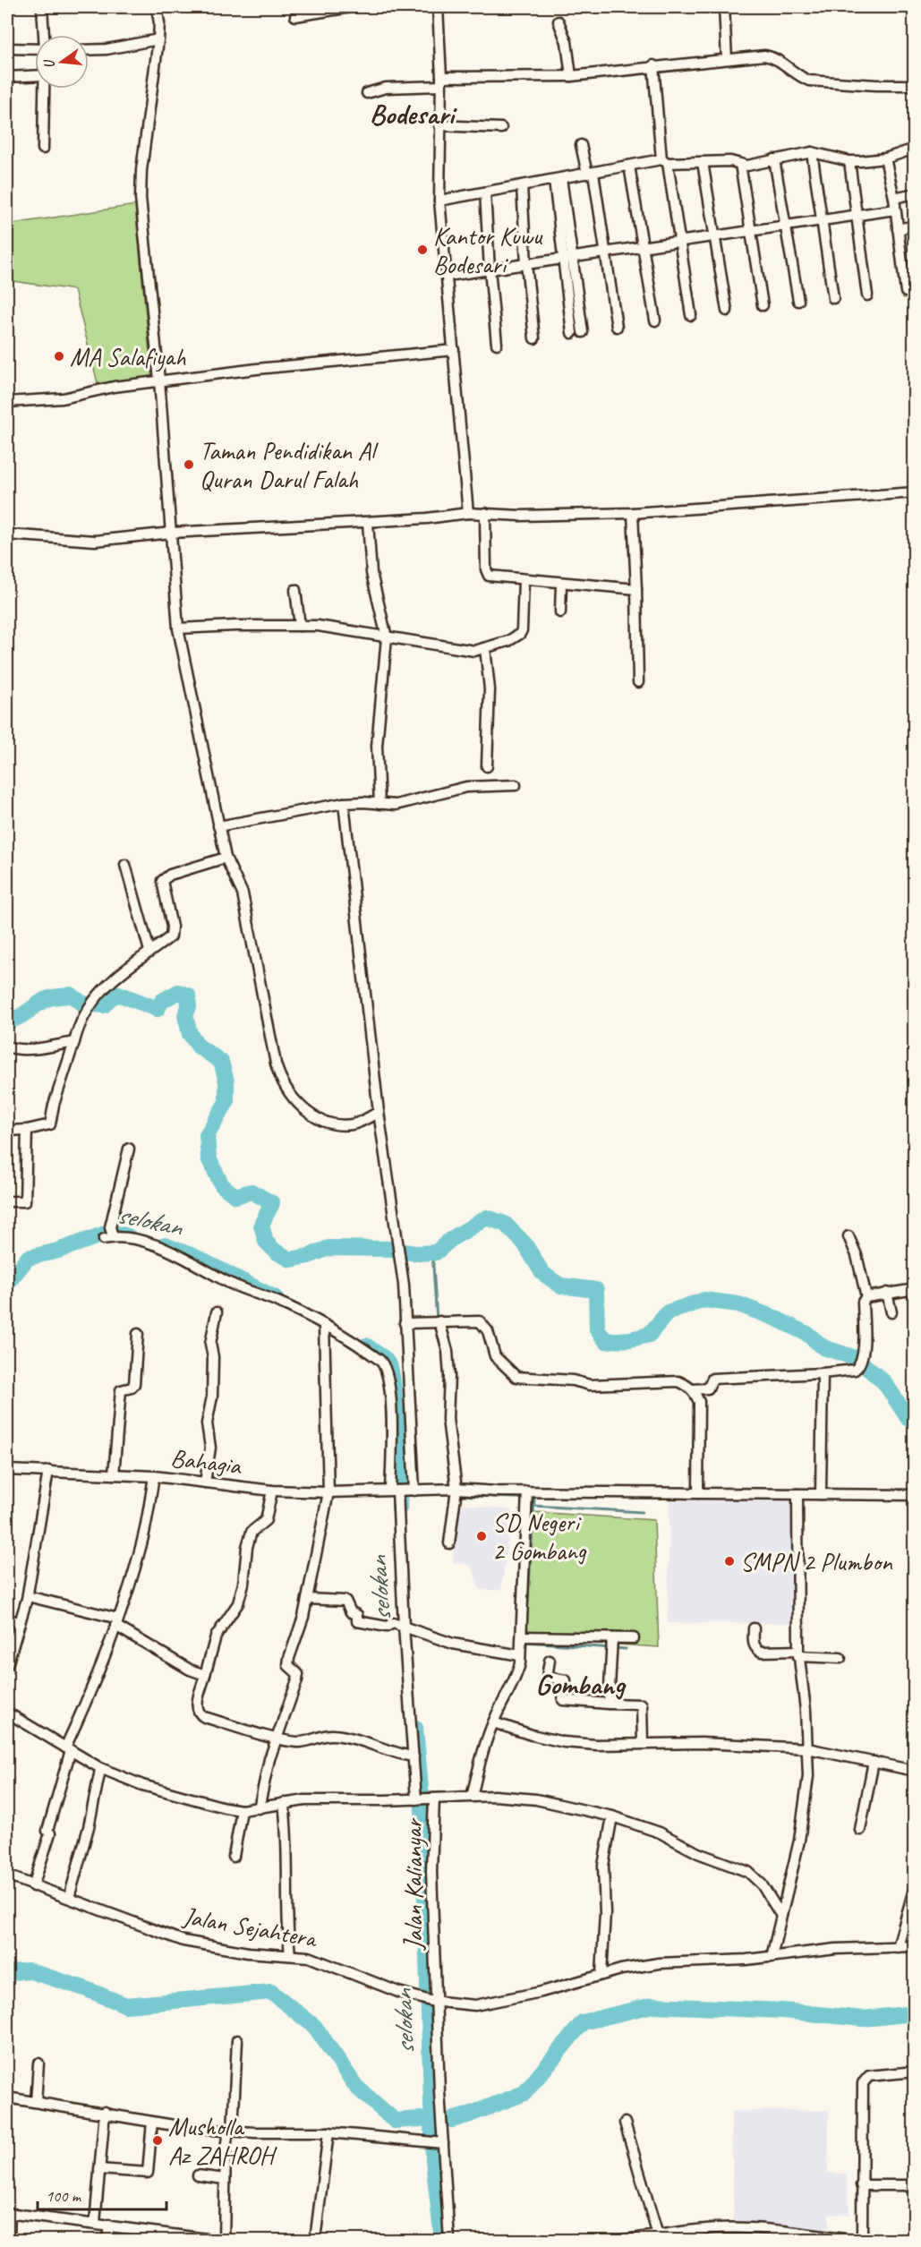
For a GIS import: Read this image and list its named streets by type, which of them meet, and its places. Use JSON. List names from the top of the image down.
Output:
{
  "streets": {
    "street": ["Bahagia", "Jalan Kalianyar", "Jalan Sejahtera"]
  },
  "crossings": [
    ["Jalan Kalianyar", "Jalan Sejahtera"]
  ],
  "districts": ["Bodesari", "Gombang"],
  "water": ["selokan"],
  "places": [
    "Kantor Kuwu Bodesari",
    "MA Salafiyah",
    "Taman Pendidikan Al Quran Darul Falah",
    "SD Negeri 2 Gombang",
    "SMPN 2 Plumbon",
    "Musholla Az ZAHROH"
  ],
  "scale_bar": "100 m",
  "north": "left"
}
